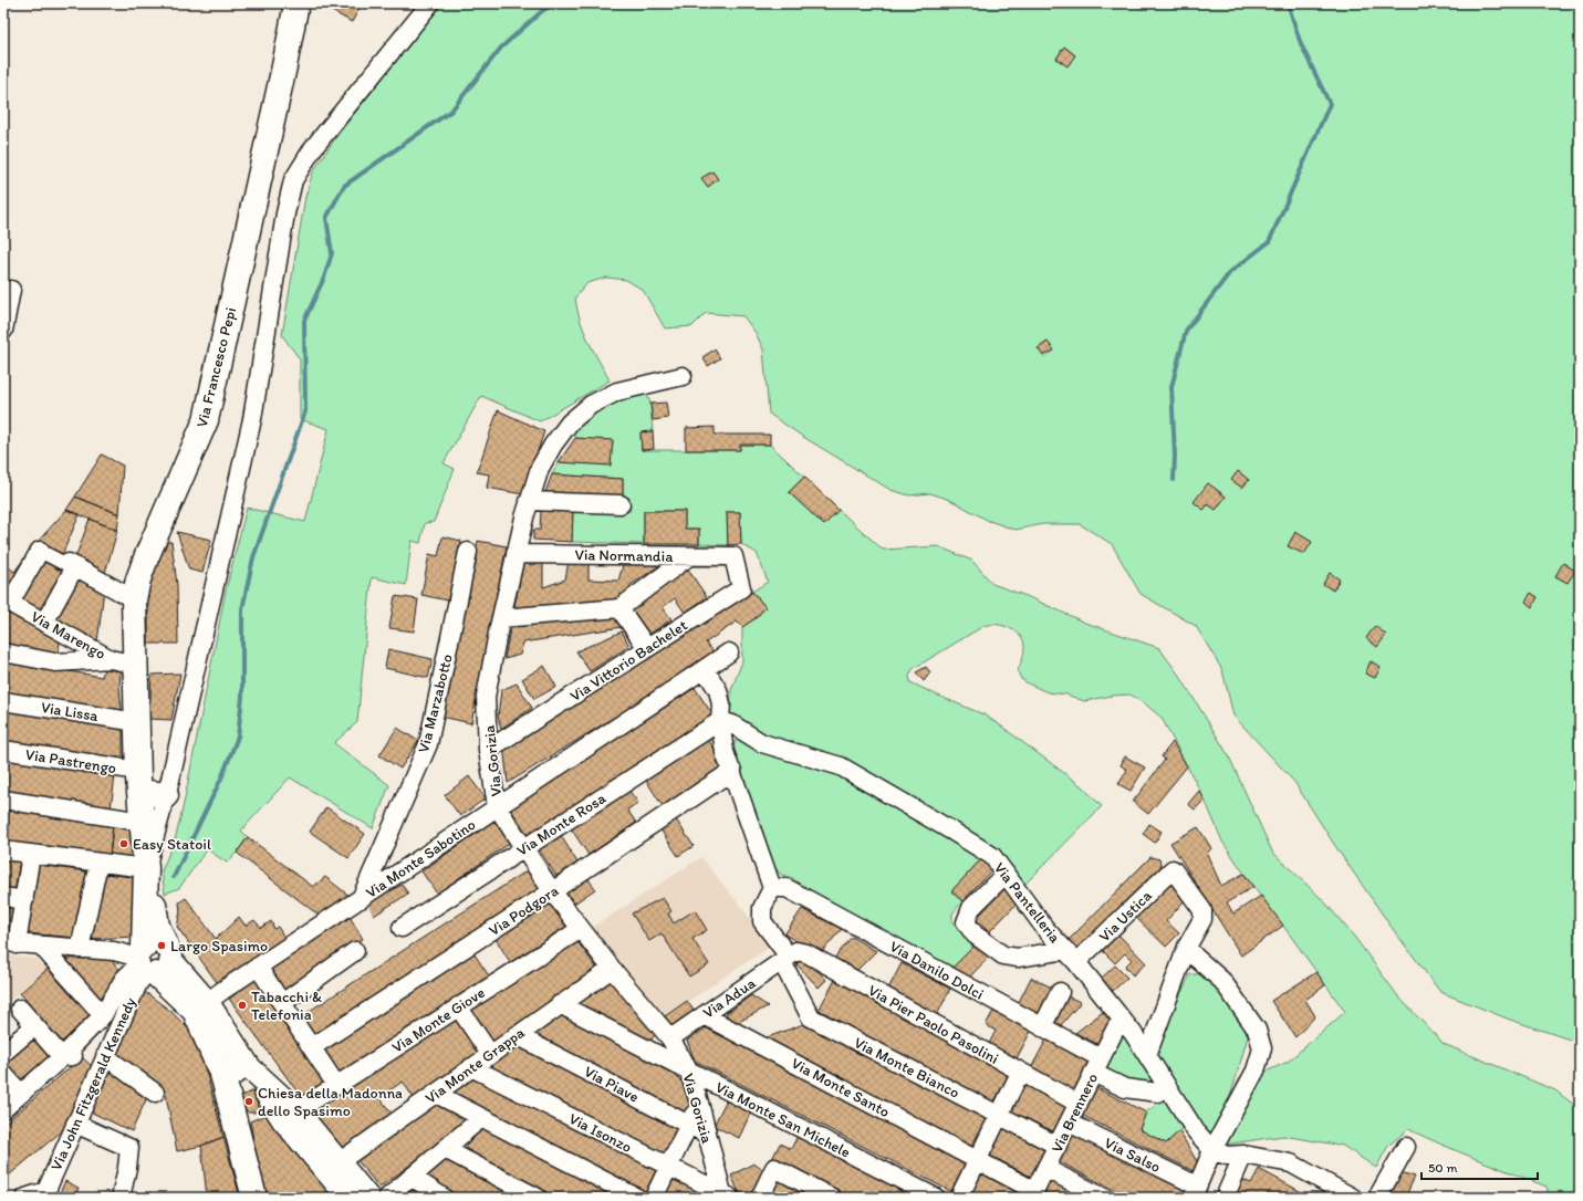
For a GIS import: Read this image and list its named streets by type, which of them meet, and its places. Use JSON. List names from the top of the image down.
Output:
{
  "streets": {
    "main road": ["Via Francesco Pepi"],
    "street": [
      "Via Normandia",
      "Via Marengo",
      "Via Vittorio Bachelet",
      "Via Marzabotto",
      "Via Lissa",
      "Via Pastrengo",
      "Via Gorizia",
      "Via Monte Rosa",
      "Via Monte Sabotino",
      "Via Pantelleria",
      "Via Podgora",
      "Via Ustica",
      "Via Danilo Dolci",
      "Via Adua",
      "Via Monte Giove",
      "Via Pier Paolo Pasolini",
      "Via Monte Grappa",
      "Via Monte Bianco",
      "Via John Fitzgerald Kennedy",
      "Via Piave",
      "Via Monte Santo",
      "Via Brennero",
      "Via Monte San Michele",
      "Via Isonzo",
      "Via Salso"
    ]
  },
  "crossings": [
    ["Via Francesco Pepi", "Via Marengo"],
    ["Via Francesco Pepi", "Via Lissa"],
    ["Via Francesco Pepi", "Via Pastrengo"],
    ["Via Francesco Pepi", "Via John Fitzgerald Kennedy"],
    ["Via Normandia", "Via Vittorio Bachelet"],
    ["Via Normandia", "Via Gorizia"],
    ["Via Vittorio Bachelet", "Via Gorizia"],
    ["Via Marzabotto", "Via Monte Sabotino"],
    ["Via Gorizia", "Via Monte Rosa"],
    ["Via Gorizia", "Via Monte Sabotino"],
    ["Via Gorizia", "Via Podgora"],
    ["Via Gorizia", "Via Adua"],
    ["Via Gorizia", "Via Monte Giove"],
    ["Via Gorizia", "Via Monte Grappa"],
    ["Via Gorizia", "Via Piave"],
    ["Via Gorizia", "Via Monte San Michele"],
    ["Via Gorizia", "Via Isonzo"],
    ["Via Monte Rosa", "Via Pantelleria"],
    ["Via Pantelleria", "Via Ustica"],
    ["Via Pantelleria", "Via Danilo Dolci"],
    ["Via Danilo Dolci", "Via Monte Bianco"],
    ["Via Danilo Dolci", "Via Brennero"],
    ["Via Adua", "Via Pier Paolo Pasolini"],
    ["Via Adua", "Via Monte Bianco"],
    ["Via Adua", "Via Monte Santo"],
    ["Via Pier Paolo Pasolini", "Via Monte Bianco"],
    ["Via Pier Paolo Pasolini", "Via Brennero"],
    ["Via Monte Grappa", "Via Piave"],
    ["Via Monte Grappa", "Via Monte San Michele"],
    ["Via Monte Grappa", "Via Isonzo"],
    ["Via Monte Bianco", "Via Brennero"],
    ["Via Monte Santo", "Via Brennero"],
    ["Via Brennero", "Via Salso"]
  ],
  "places": [
    "Easy Statoil",
    "Largo Spasimo",
    "Tabacchi & Telefonia",
    "Chiesa della Madonna dello Spasimo"
  ],
  "scale_bar": "50 m"
}
